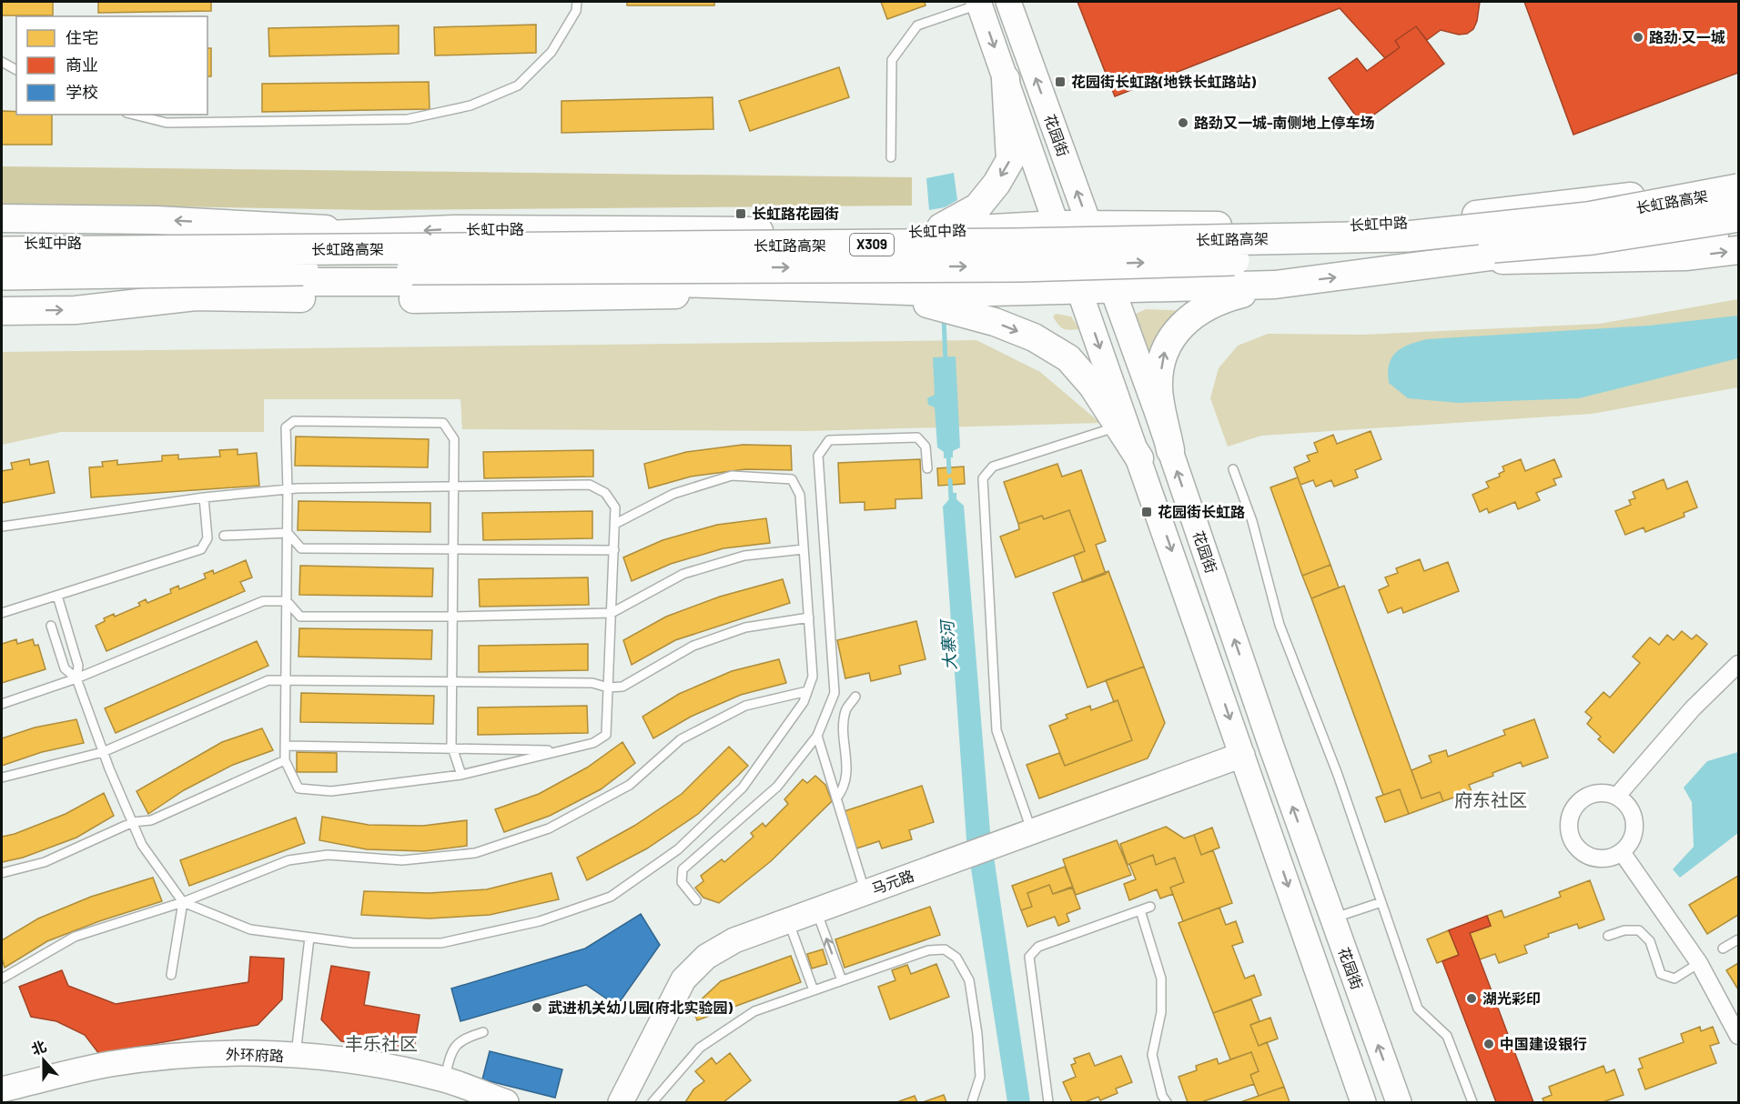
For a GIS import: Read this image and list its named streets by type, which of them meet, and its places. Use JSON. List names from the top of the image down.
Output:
{
  "streets": {
    "highway": ["长虹路高架", "X309"],
    "main road": [
      "花园街",
      "长虹中路",
      "马元路",
      "外环府路"
    ]
  },
  "crossings": [
    ["花园街", "长虹中路"],
    ["花园街", "马元路"]
  ],
  "districts": ["府东社区", "丰乐社区"],
  "water": ["大寨河"],
  "places": {
    "other": [
      "路劲·又一城",
      "路劲又一城-南侧地上停车场",
      "湖光彩印",
      "武进机关幼儿园(府北实验园)",
      "中国建设银行"
    ],
    "transit": ["花园街长虹路(地铁长虹路站)", "长虹路花园街", "花园街长虹路"]
  },
  "legend": ["住宅", "商业", "学校"],
  "north": "top"
}
